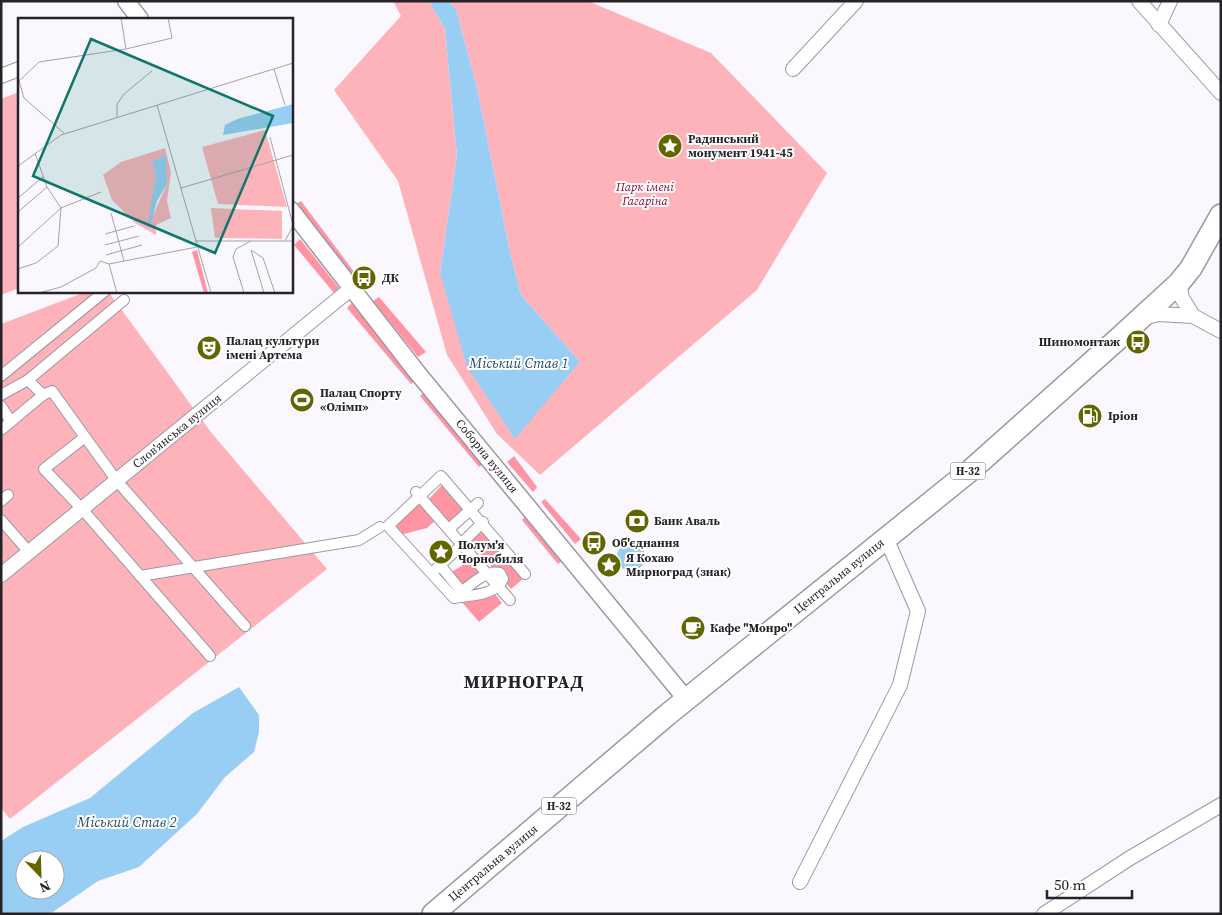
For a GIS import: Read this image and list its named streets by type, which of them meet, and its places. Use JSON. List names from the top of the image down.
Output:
{
  "streets": {
    "main road": ["Н-32", "Центральна вулиця"],
    "street": ["Слов'янська вулиця", "Соборна вулиця"]
  },
  "crossings": [
    ["Слов'янська вулиця", "Соборна вулиця"],
    ["Соборна вулиця", "Центральна вулиця"]
  ],
  "districts": ["МИРНОГРАД"],
  "water": ["Міський Став 1", "Міський Став 2"],
  "parks": ["Парк імені Гагаріна"],
  "places": {
    "place": ["Радянський монумент 1941-45", "Полум'я Чорнобиля", "Я Кохаю Мирноград (знак)"],
    "bus stop": ["ДК", "Шиномонтаж", "Об'єднання"],
    "theatre": ["Палац культури імені Артема"],
    "sports": ["Палац Спорту «Олімп»"],
    "fuel station": ["Іріон"],
    "bank": ["Банк Аваль"],
    "cafe": ["Кафе \"Монро\""]
  },
  "scale_bar": "50 m",
  "north": "bottom right"
}
